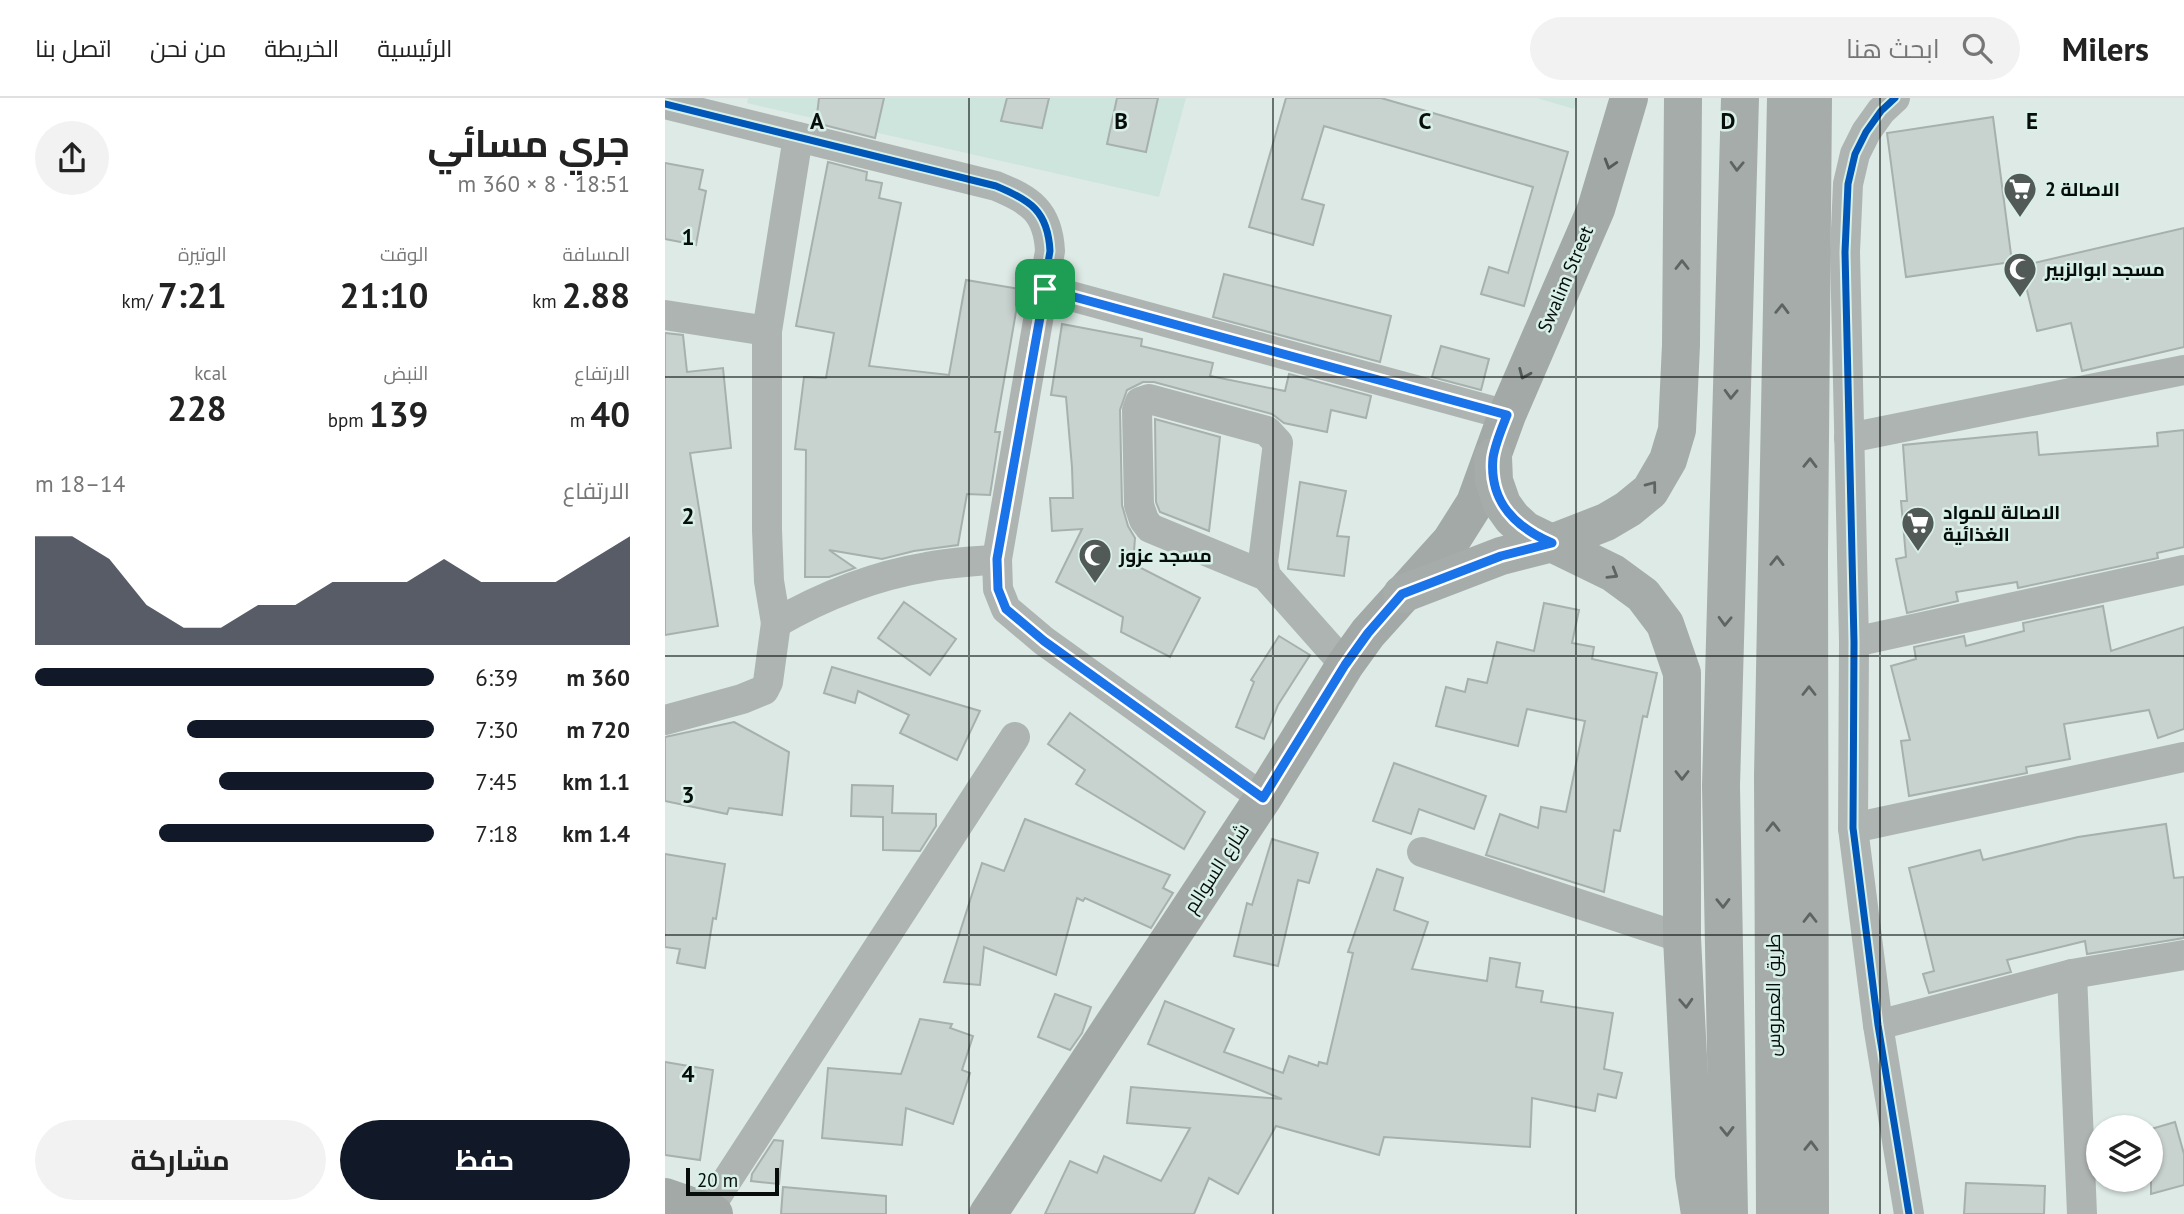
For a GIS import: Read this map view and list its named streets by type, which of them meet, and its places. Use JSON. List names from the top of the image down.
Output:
{
  "streets": {
    "main road": ["Swalim Street", "شارع السوالم", "طريق العمروس"]
  },
  "crossings": [
    ["Swalim Street", "شارع السوالم"]
  ],
  "places": {
    "supermarket": ["الاصالة 2", "الاصالة للمواد الغذائية"],
    "mosque": ["مسجد ابوالزبير", "مسجد عزوز"]
  },
  "scale_bar": "20 m",
  "page": {
    "header": "Milers",
    "search": "ابحث هنا",
    "nav": [
      "الرئيسية",
      "الخريطة",
      "من نحن",
      "اتصل بنا"
    ],
    "heading": ["جري مسائي", "18:51 · 8 × 360 m"],
    "stats": [
      ["المسافة", "2.88 km"],
      ["الوقت", "21:10"],
      ["الوتيرة", "7:21 /km"],
      ["الارتفاع", "40 m"],
      ["النبض", "139 bpm"],
      ["kcal", "228"]
    ],
    "chart": ["الارتفاع", "14–18 m"],
    "list": [
      {
        "name": "360 m",
        "note": "6:39"
      },
      {
        "name": "720 m",
        "note": "7:30"
      },
      {
        "name": "1.1 km",
        "note": "7:45"
      },
      {
        "name": "1.4 km",
        "note": "7:18"
      }
    ],
    "buttons": ["حفظ", "مشاركة"],
    "scale": "20 m"
  },
  "grid": {
    "columns": [
      "A",
      "B",
      "C",
      "D",
      "E"
    ],
    "rows": [
      "1",
      "2",
      "3",
      "4"
    ]
  }
}
